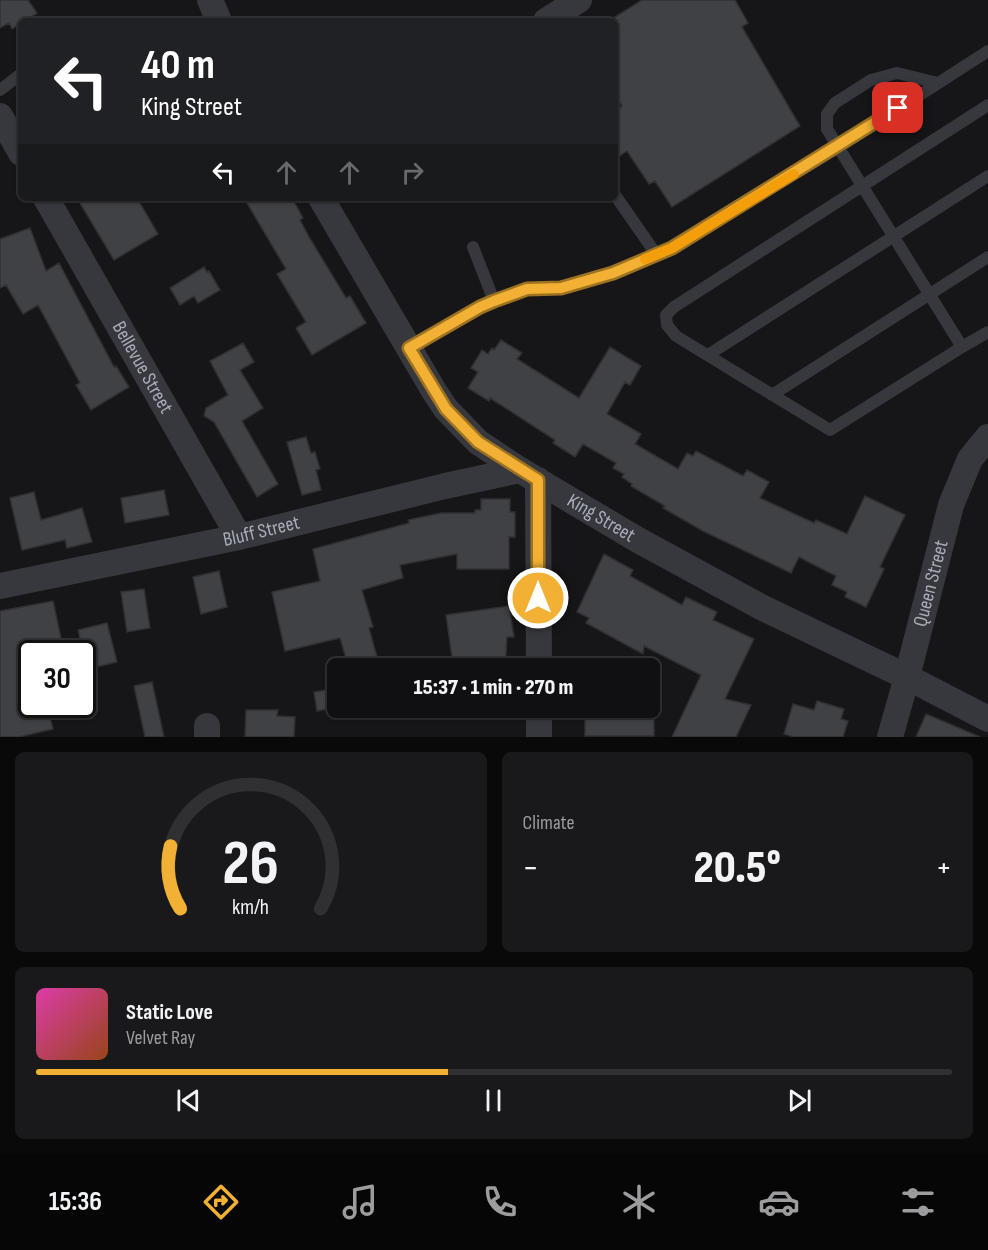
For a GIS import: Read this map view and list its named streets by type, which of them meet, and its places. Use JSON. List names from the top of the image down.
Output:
{
  "streets": {
    "street": [
      "Bellevue Street",
      "King Street",
      "Bluff Street",
      "Queen Street"
    ]
  },
  "crossings": [
    ["Bellevue Street", "Bluff Street"],
    ["King Street", "Bluff Street"],
    ["King Street", "Queen Street"]
  ],
  "page": {
    "turn": ["40 m", "King Street"],
    "limit": "30",
    "trip": "15:37 · 1 min · 270 m",
    "tile": "Climate",
    "heat": ["−", "20.5°", "+"],
    "song": ["Static Love", "Velvet Ray"],
    "tabs": "15:36",
    "gauge": ["26", "km/h"]
  }
}
